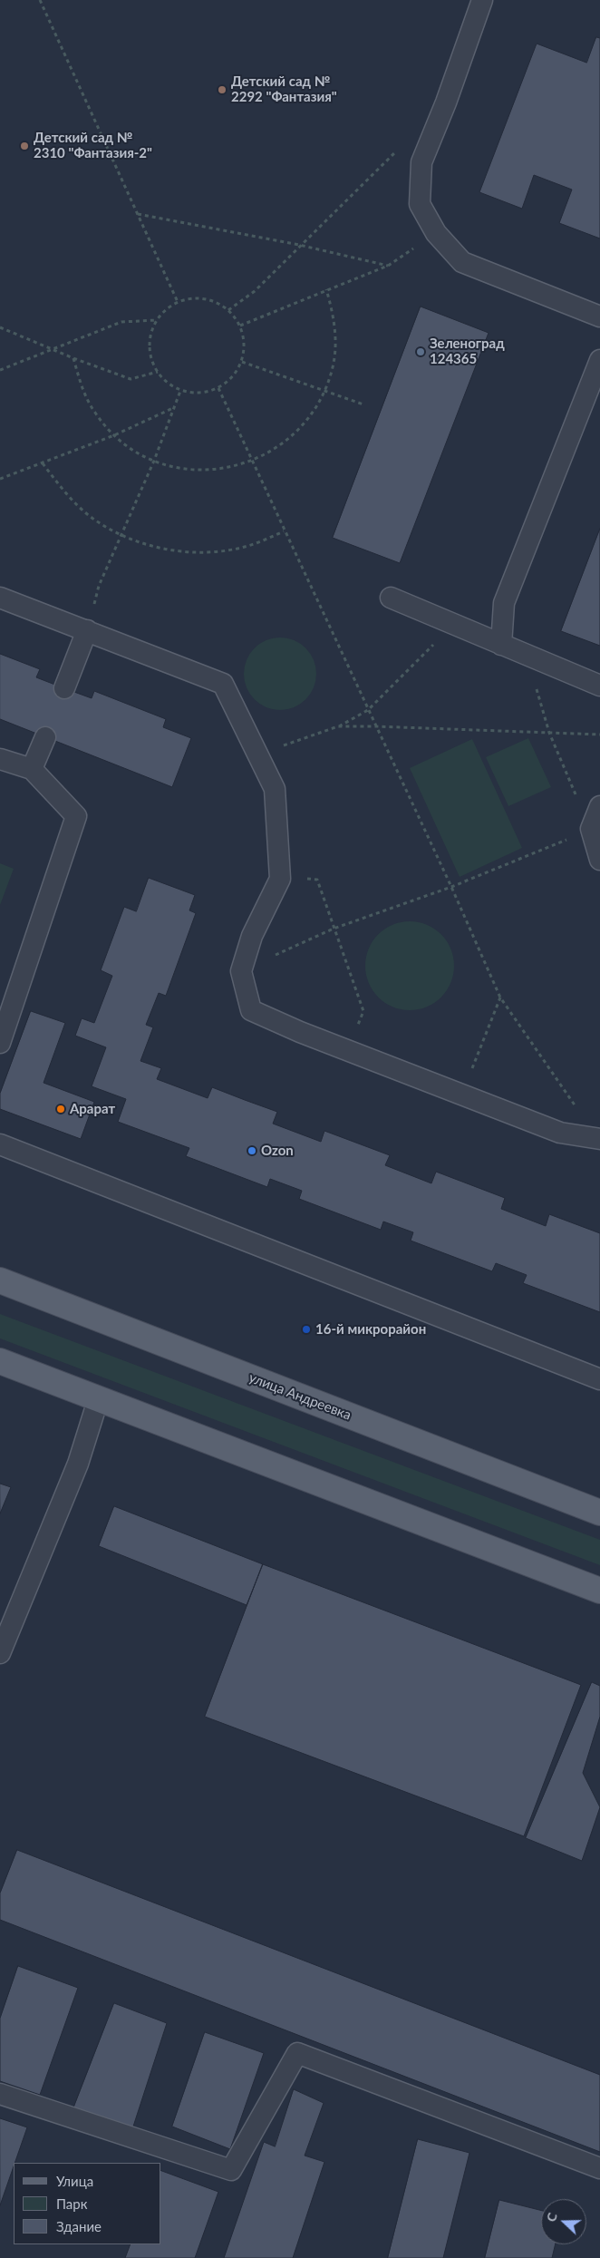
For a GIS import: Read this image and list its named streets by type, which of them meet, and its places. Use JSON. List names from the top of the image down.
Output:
{
  "streets": {
    "main road": ["улица Андреевка"]
  },
  "places": [
    "Детский сад № 2292 \"Фантазия\"",
    "Детский сад № 2310 \"Фантазия-2\"",
    "Зеленоград 124365",
    "Арарат",
    "Ozon",
    "16-й микрорайон"
  ],
  "legend": ["Улица", "Парк", "Здание"],
  "north": "left"
}
